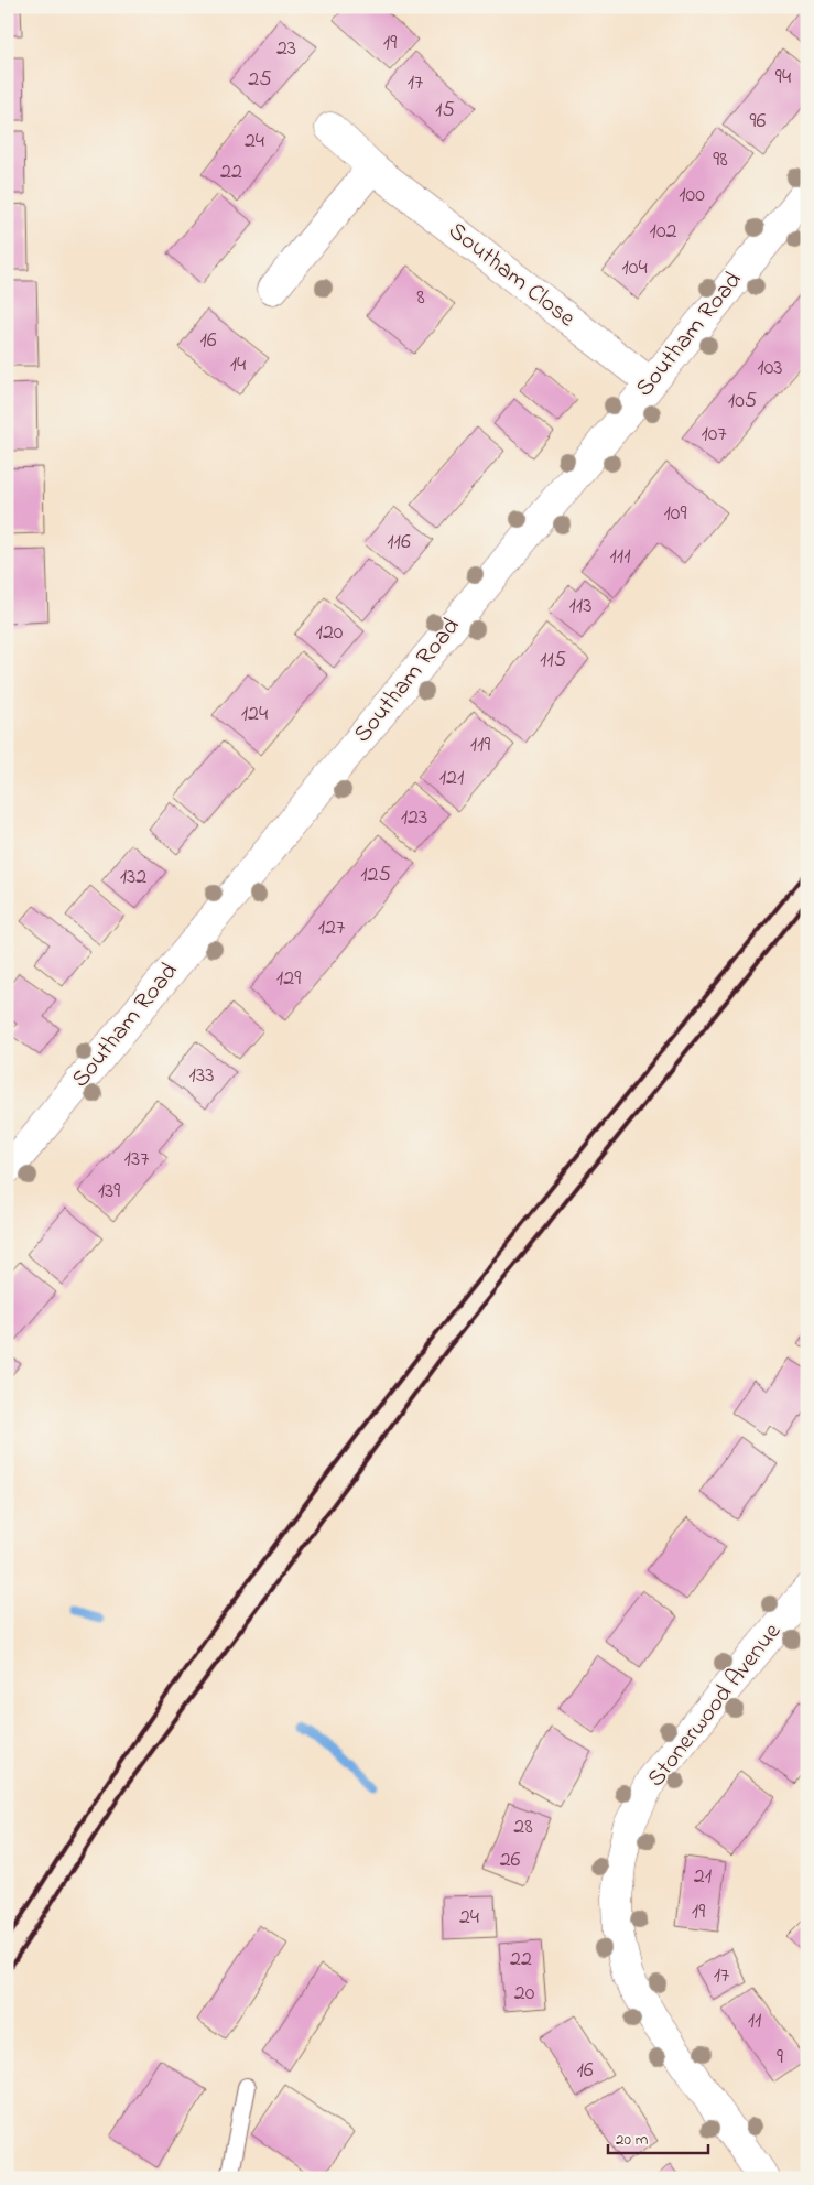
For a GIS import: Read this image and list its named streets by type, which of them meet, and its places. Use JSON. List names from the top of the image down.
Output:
{
  "streets": {
    "street": ["Southam Close", "Southam Road", "Stonerwood Avenue"]
  },
  "crossings": [
    ["Southam Close", "Southam Road"]
  ],
  "house_numbers": [
    "19",
    "23",
    "94",
    "25",
    "17",
    "15",
    "96",
    "24",
    "98",
    "22",
    "100",
    "102",
    "104",
    "8",
    "16",
    "14",
    "103",
    "105",
    "107",
    "109",
    "116",
    "111",
    "113",
    "120",
    "115",
    "124",
    "119",
    "121",
    "123",
    "125",
    "132",
    "127",
    "129",
    "133",
    "137",
    "139",
    "28",
    "26",
    "21",
    "19",
    "24",
    "22",
    "17",
    "20",
    "11",
    "9",
    "16"
  ],
  "scale_bar": "20 m"
}
